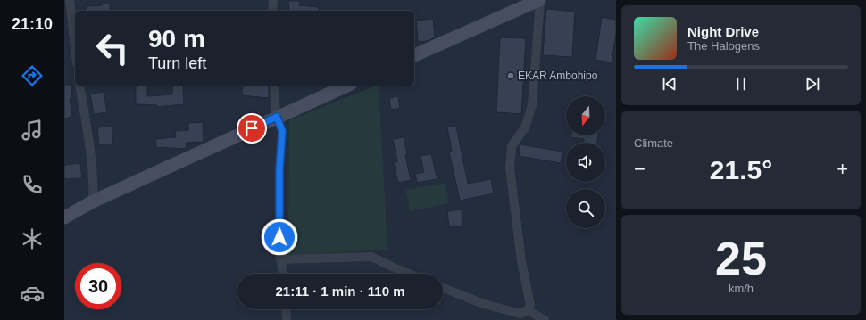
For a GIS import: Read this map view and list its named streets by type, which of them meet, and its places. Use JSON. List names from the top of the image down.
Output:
{
  "places": ["EKAR Ambohipo"],
  "north": "bottom",
  "page": {
    "tabs": "21:10",
    "turn": ["90 m", "Turn left"],
    "song": ["Night Drive", "The Halogens"],
    "tile": [
      "Climate",
      ["25", "km/h"]
    ],
    "heat": ["−", "21.5°", "+"],
    "limit": "30",
    "trip": "21:11 · 1 min · 110 m"
  }
}
